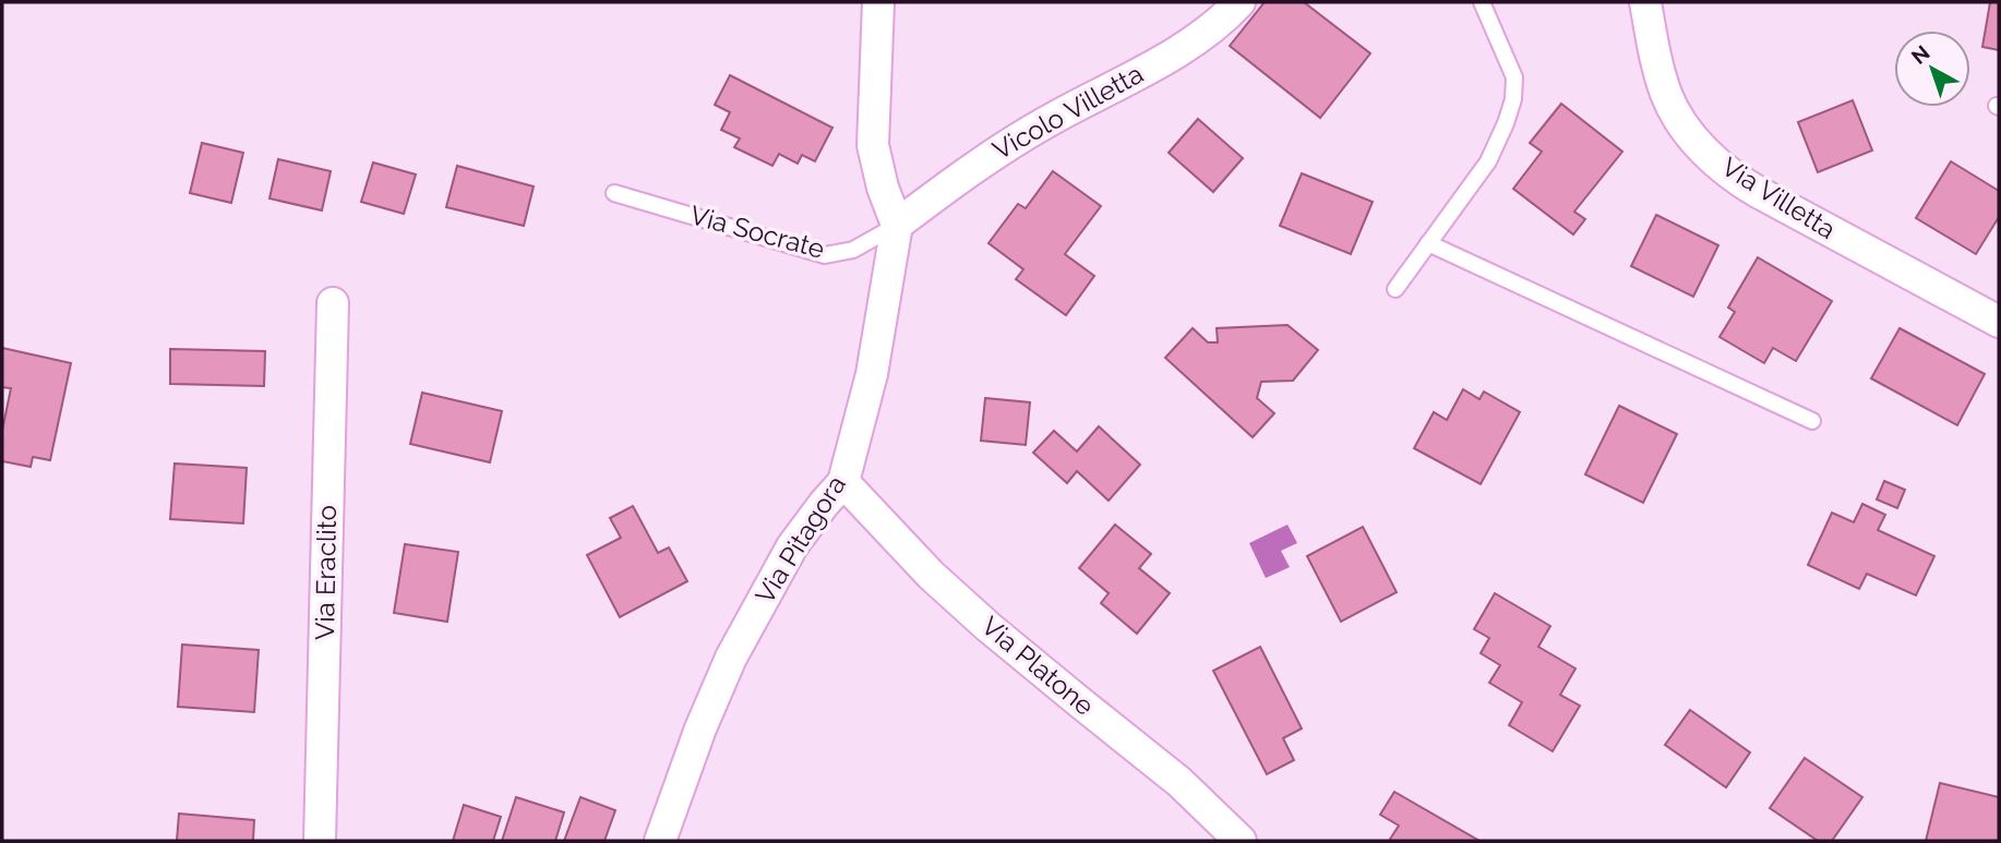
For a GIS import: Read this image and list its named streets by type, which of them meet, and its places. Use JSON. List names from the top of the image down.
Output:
{
  "streets": {
    "street": [
      "Vicolo Villetta",
      "Via Villetta",
      "Via Pitagora",
      "Via Eraclito",
      "Via Platone"
    ],
    "lane": ["Via Socrate"]
  },
  "crossings": [
    ["Vicolo Villetta", "Via Socrate"],
    ["Vicolo Villetta", "Via Pitagora"],
    ["Via Socrate", "Via Pitagora"],
    ["Via Pitagora", "Via Platone"]
  ],
  "north": "top left"
}
